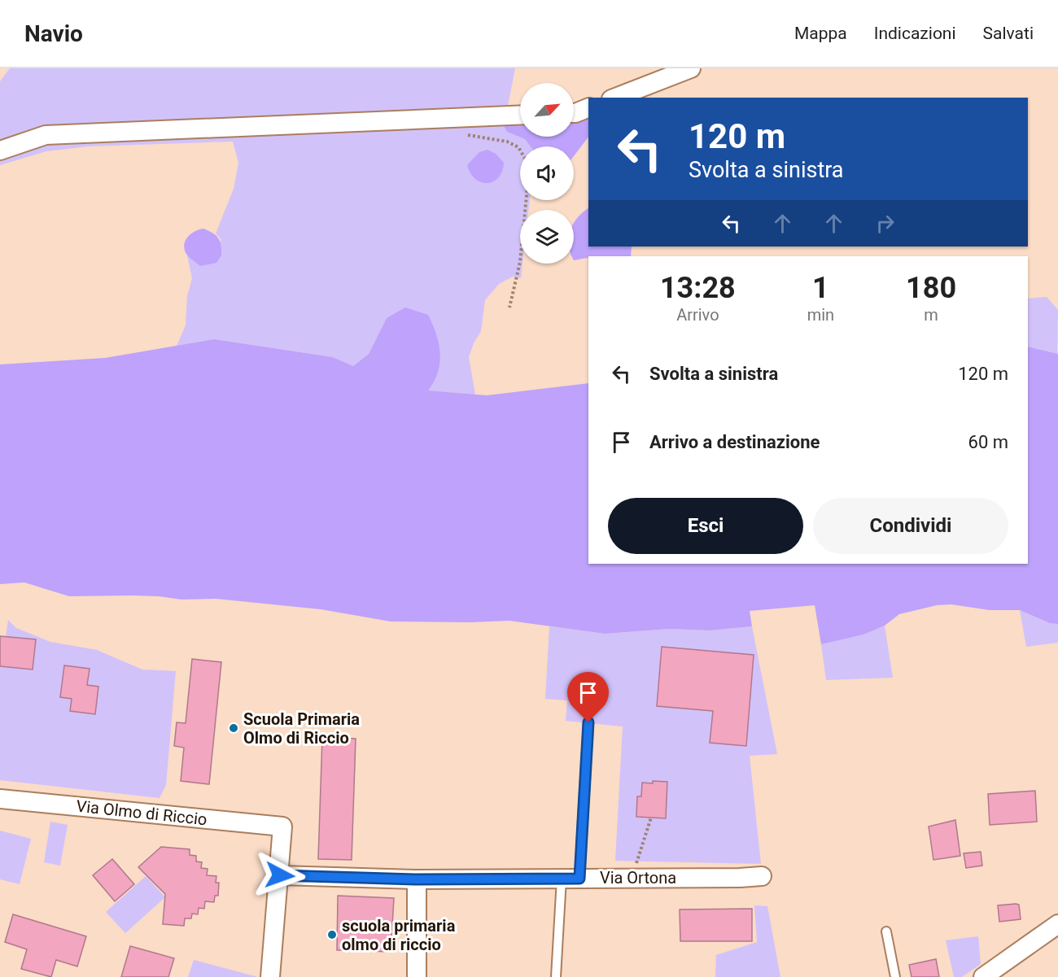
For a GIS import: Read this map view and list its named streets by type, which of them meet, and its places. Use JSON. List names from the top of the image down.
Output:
{
  "streets": {
    "street": ["Via Olmo di Riccio", "Via Ortona"]
  },
  "crossings": [
    ["Via Olmo di Riccio", "Via Ortona"]
  ],
  "places": ["Scuola Primaria Olmo di Riccio", "scuola primaria olmo di riccio"],
  "north": "top right",
  "page": {
    "header": "Navio",
    "nav": ["Mappa", "Indicazioni", "Salvati"],
    "turn": ["120 m", "Svolta a sinistra"],
    "eta": [
      "13:28",
      "Arrivo",
      "1",
      "min",
      "180",
      "m"
    ],
    "list": [
      {
        "name": "Svolta a sinistra",
        "value": "120 m"
      },
      {
        "name": "Arrivo a destinazione",
        "value": "60 m"
      }
    ],
    "buttons": ["Esci", "Condividi"]
  }
}
